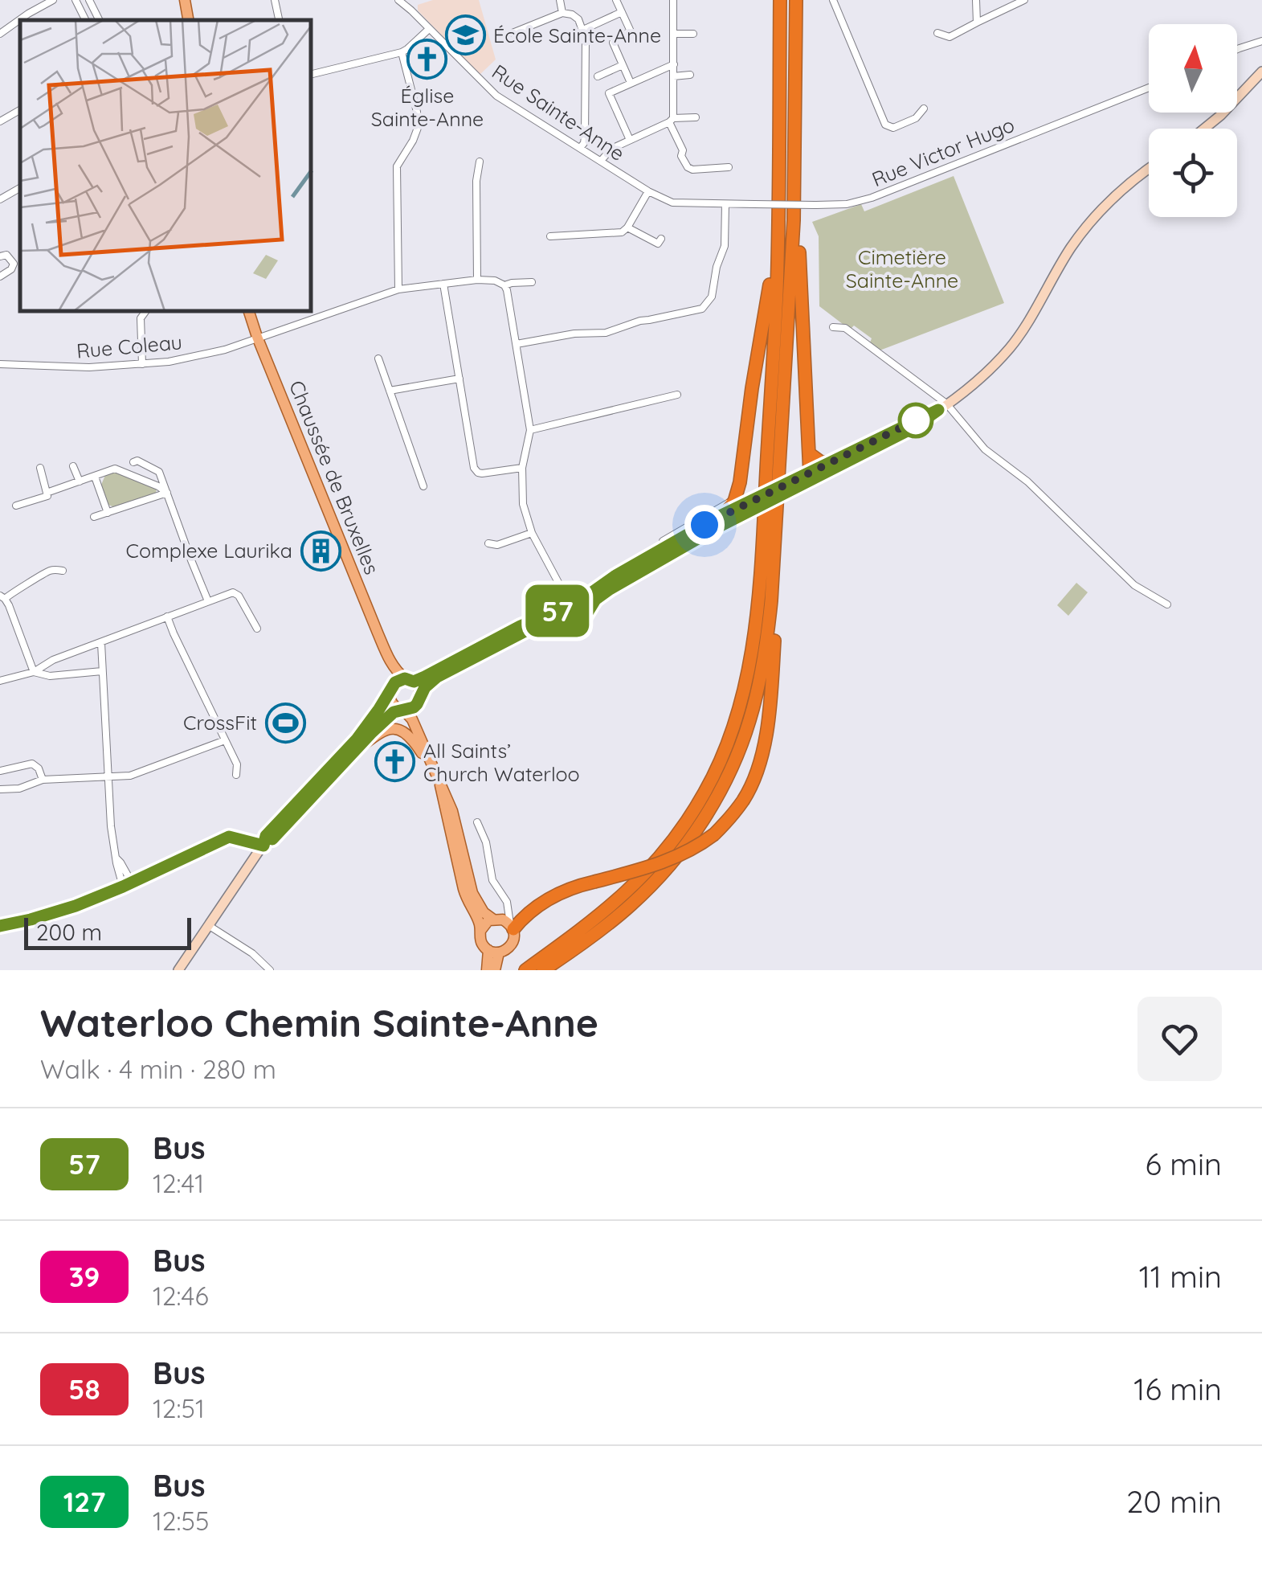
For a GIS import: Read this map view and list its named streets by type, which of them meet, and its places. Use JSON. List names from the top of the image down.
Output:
{
  "streets": {
    "main road": ["Chaussée de Bruxelles"],
    "street": ["Rue Sainte-Anne", "Rue Victor Hugo", "Rue Coleau"]
  },
  "crossings": [
    ["Rue Sainte-Anne", "Rue Victor Hugo"],
    ["Rue Coleau", "Chaussée de Bruxelles"]
  ],
  "parks": ["Cimetière Sainte-Anne"],
  "places": {
    "school or university": ["École Sainte-Anne"],
    "church": ["Église Sainte-Anne", "All Saints’ Church Waterloo"],
    "building": ["Complexe Laurika"],
    "sports": ["CrossFit"]
  },
  "lines": ["bus line 57"],
  "scale_bar": "200 m",
  "north": "top",
  "page": {
    "on_map": "57",
    "scale": "200 m",
    "heading": ["Waterloo Chemin Sainte-Anne", "Walk · 4 min · 280 m"],
    "list": [
      {
        "mark": "57",
        "name": "Bus",
        "note": "12:41",
        "value": "6 min"
      },
      {
        "mark": "39",
        "name": "Bus",
        "note": "12:46",
        "value": "11 min"
      },
      {
        "mark": "58",
        "name": "Bus",
        "note": "12:51",
        "value": "16 min"
      },
      {
        "mark": "127",
        "name": "Bus",
        "note": "12:55",
        "value": "20 min"
      }
    ]
  }
}
